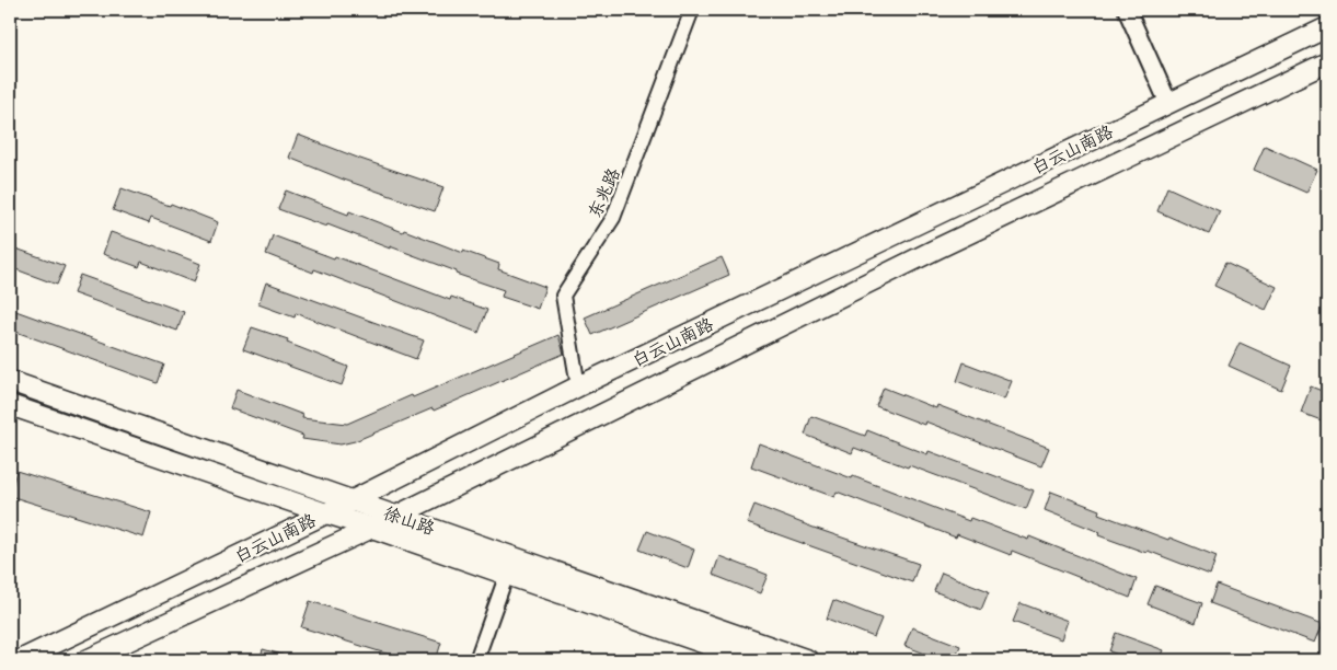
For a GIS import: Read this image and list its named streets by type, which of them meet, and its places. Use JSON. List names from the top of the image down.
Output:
{
  "streets": {
    "main road": ["白云山南路", "徐山路"],
    "street": ["东兆路"]
  },
  "crossings": [
    ["白云山南路", "东兆路"],
    ["白云山南路", "徐山路"]
  ]
}
